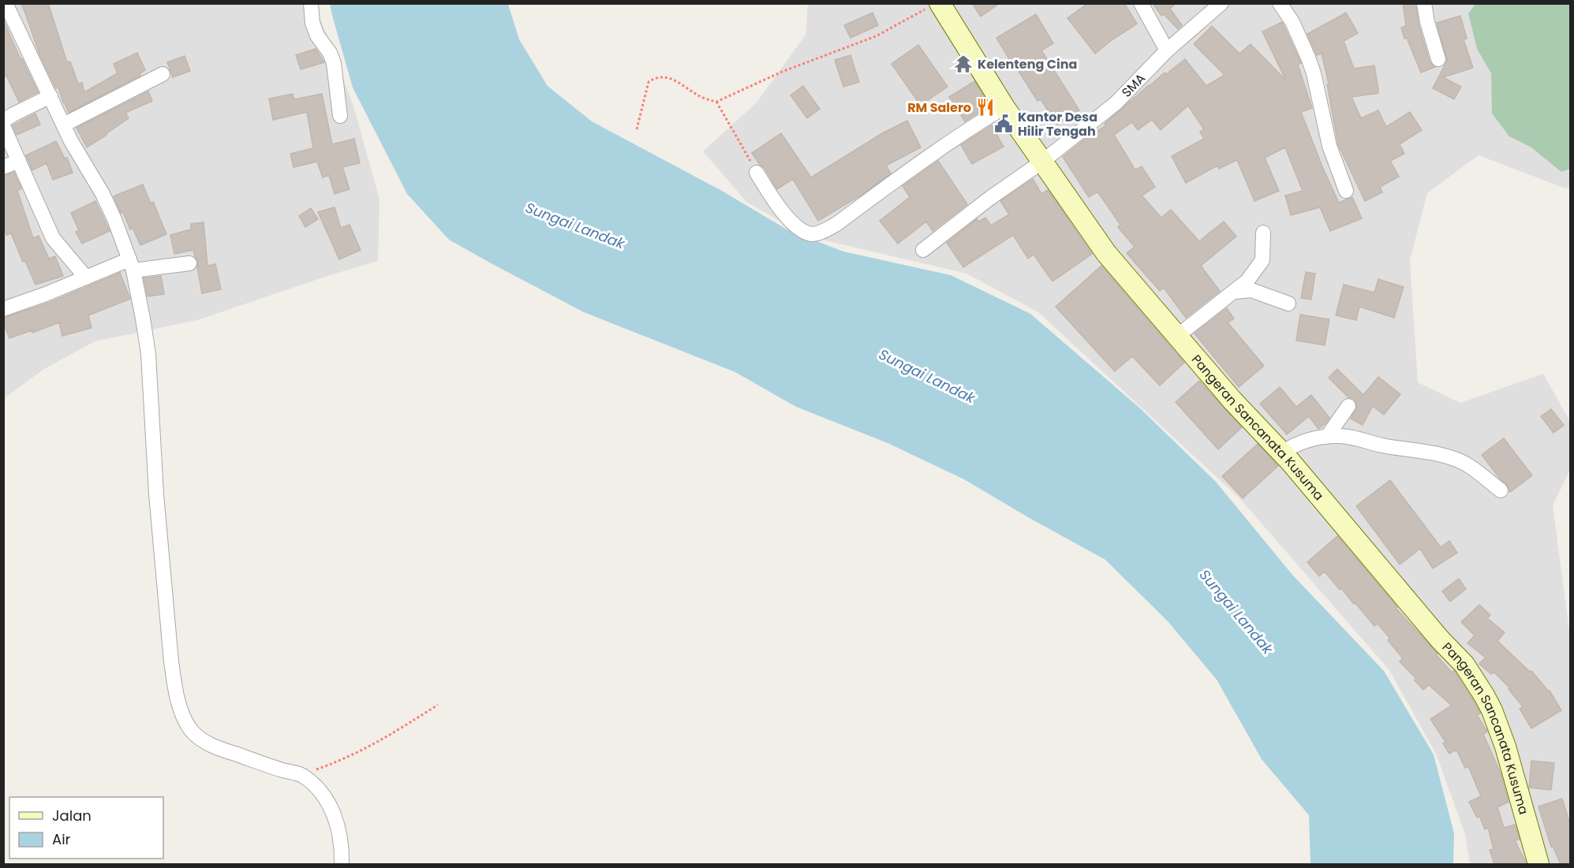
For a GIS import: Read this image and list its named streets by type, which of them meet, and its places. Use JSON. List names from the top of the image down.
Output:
{
  "streets": {
    "street": ["SMA", "Pangeran Sancanata Kusuma"]
  },
  "crossings": [
    ["SMA", "Pangeran Sancanata Kusuma"]
  ],
  "water": ["Sungai Landak"],
  "places": {
    "temple": ["Kelenteng Cina"],
    "restaurant": ["RM Salero"],
    "public building": ["Kantor Desa Hilir Tengah"]
  },
  "legend": ["Jalan", "Air"]
}
